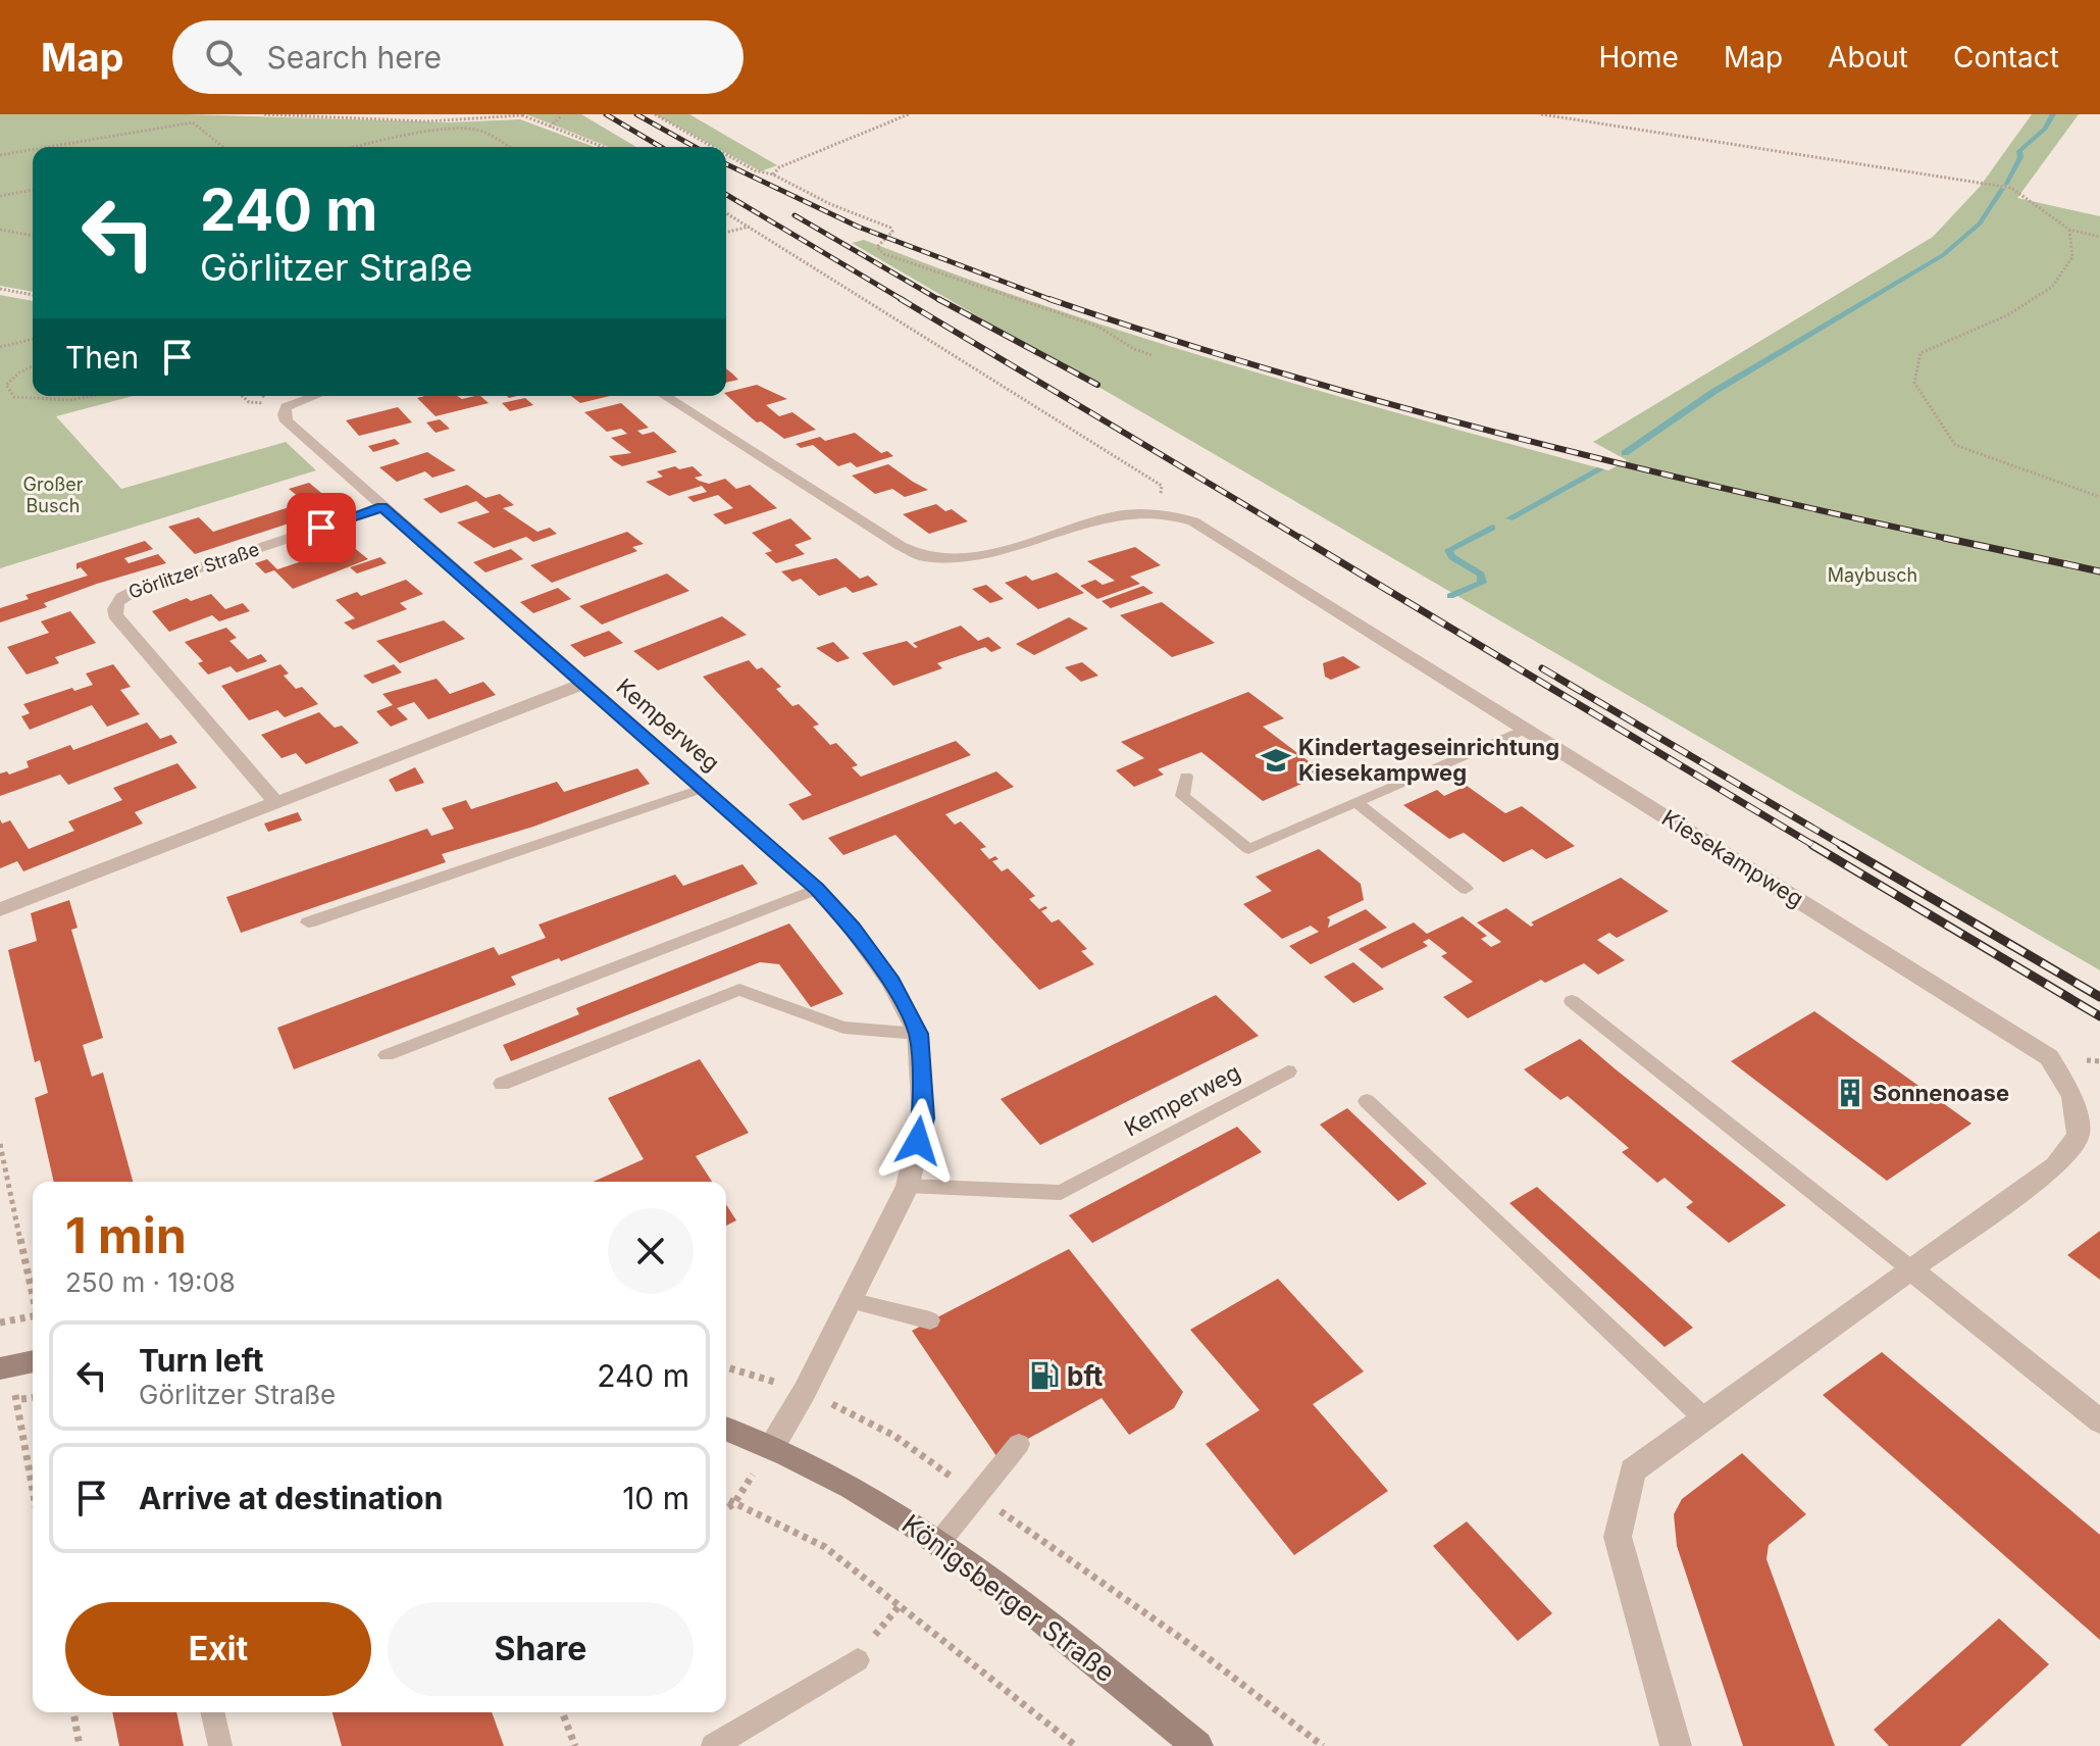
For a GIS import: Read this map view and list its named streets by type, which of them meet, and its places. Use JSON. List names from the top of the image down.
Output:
{
  "streets": {
    "street": [
      "Görlitzer Straße",
      "Kemperweg",
      "Kiesekampweg",
      "Königsberger Straße"
    ]
  },
  "crossings": [
    ["Görlitzer Straße", "Kemperweg"],
    ["Kemperweg", "Königsberger Straße"]
  ],
  "parks": ["Großer Busch", "Maybusch"],
  "places": {
    "school or university": ["Kindertageseinrichtung Kiesekampweg"],
    "building": ["Sonnenoase"],
    "fuel station": ["bft"]
  },
  "page": {
    "header": "Map",
    "search": "Search here",
    "nav": [
      "Home",
      "Map",
      "About",
      "Contact"
    ],
    "turn": ["240 m", "Görlitzer Straße"],
    "then": "Then",
    "heading": ["1 min", "250 m · 19:08"],
    "list": [
      {
        "name": "Turn left",
        "note": "Görlitzer Straße",
        "value": "240 m"
      },
      {
        "name": "Arrive at destination",
        "value": "10 m"
      }
    ],
    "buttons": ["Exit", "Share"]
  }
}
